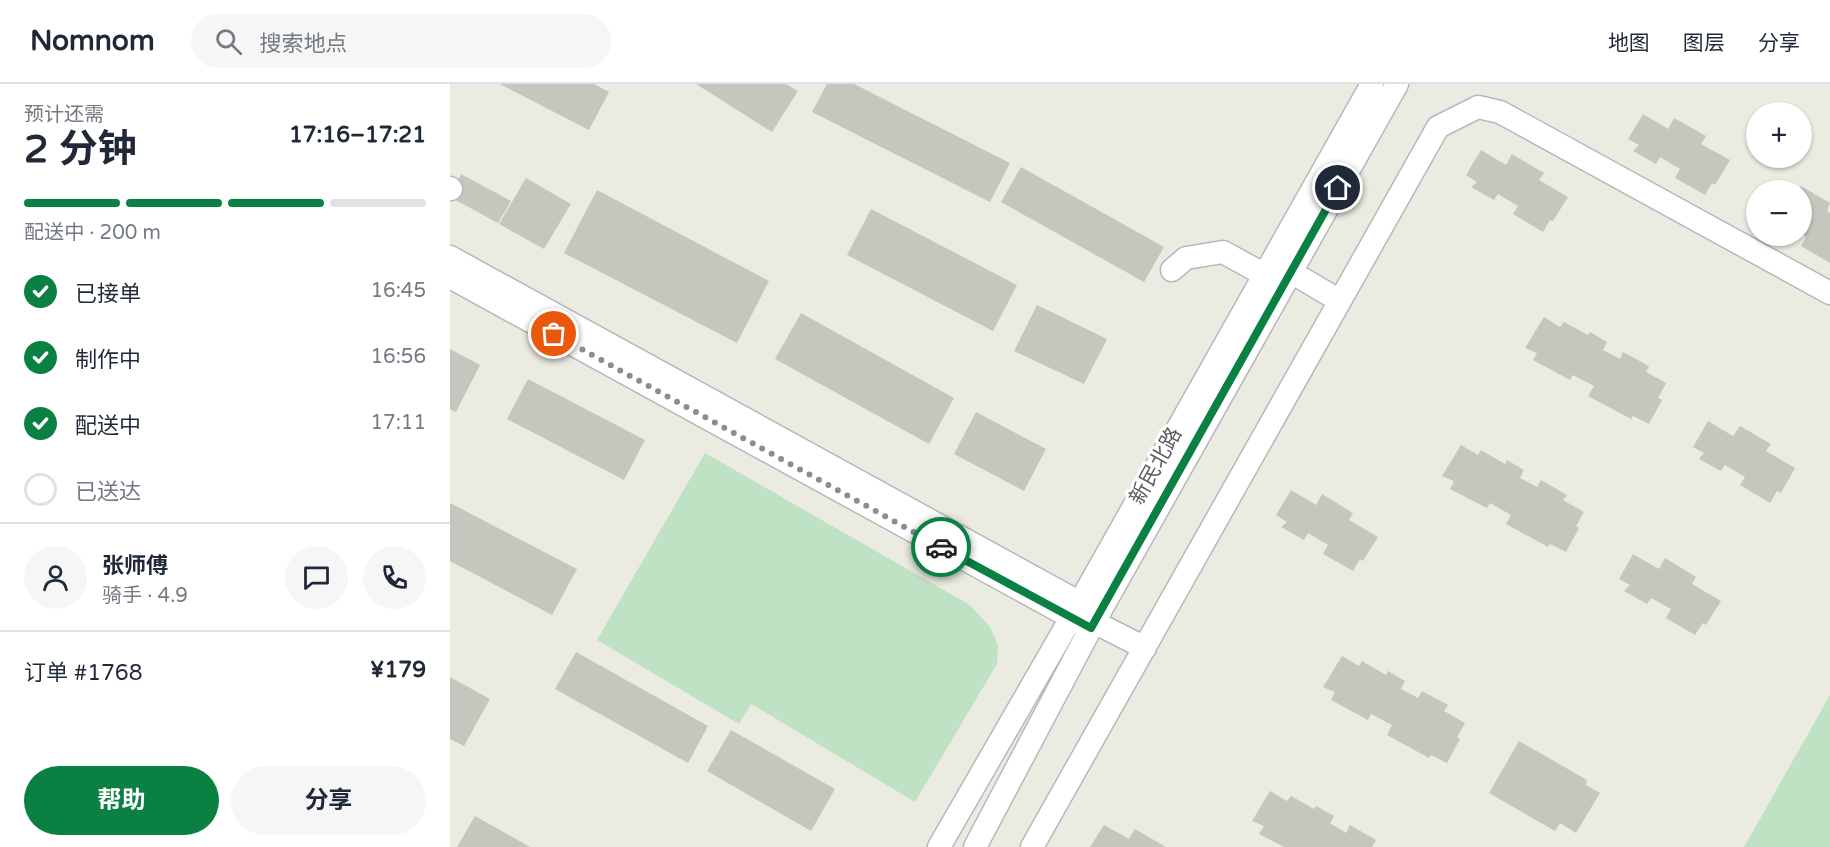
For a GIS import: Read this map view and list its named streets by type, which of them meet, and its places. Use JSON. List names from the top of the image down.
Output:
{
  "streets": {
    "street": ["新民北路"]
  },
  "page": {
    "header": "Nomnom",
    "search": "搜索地点",
    "nav": ["地图", "图层", "分享"],
    "heading": ["2 分钟", "预计还需", "17:16–17:21"],
    "panel": [
      "张师傅",
      "骑手 · 4.9",
      "订单 #1768",
      "¥179"
    ],
    "map_buttons": ["+", "−"],
    "bar": "配送中 · 200 m",
    "list": [
      ["已接单", "16:45"],
      ["制作中", "16:56"],
      ["配送中", "17:11"],
      "已送达"
    ],
    "buttons": ["帮助", "分享"]
  }
}
